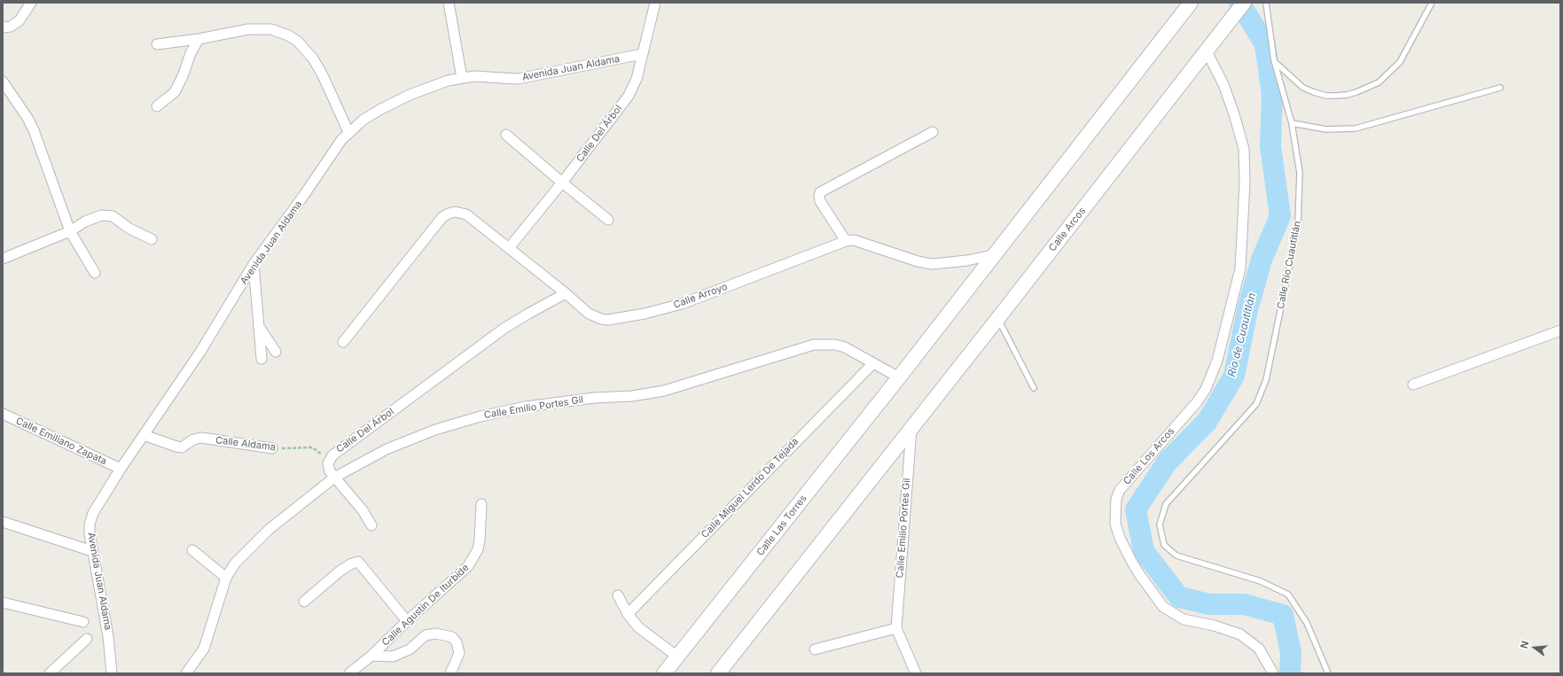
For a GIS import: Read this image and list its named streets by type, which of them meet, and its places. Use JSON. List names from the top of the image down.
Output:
{
  "streets": {
    "main road": ["Calle Arcos", "Calle Las Torres"],
    "street": [
      "Avenida Juan Aldama",
      "Calle Del Árbol",
      "Calle Arroyo",
      "Calle Emilio Portes Gil",
      "Calle Emiliano Zapata",
      "Calle Aldama",
      "Calle Los Arcos",
      "Calle Miguel Lerdo De Tejada",
      "Calle Agustín De Iturbide"
    ],
    "lane": ["Calle Río Cuautitlán"]
  },
  "crossings": [
    ["Avenida Juan Aldama", "Calle Del Árbol"],
    ["Avenida Juan Aldama", "Calle Emiliano Zapata"],
    ["Avenida Juan Aldama", "Calle Aldama"],
    ["Calle Del Árbol", "Calle Arroyo"],
    ["Calle Del Árbol", "Calle Aldama"],
    ["Calle Arcos", "Calle Emilio Portes Gil"],
    ["Calle Arcos", "Calle Los Arcos"],
    ["Calle Emilio Portes Gil", "Calle Miguel Lerdo De Tejada"],
    ["Calle Emilio Portes Gil", "Calle Las Torres"]
  ],
  "water": ["Rio de Cuautitlán"],
  "north": "left"
}
